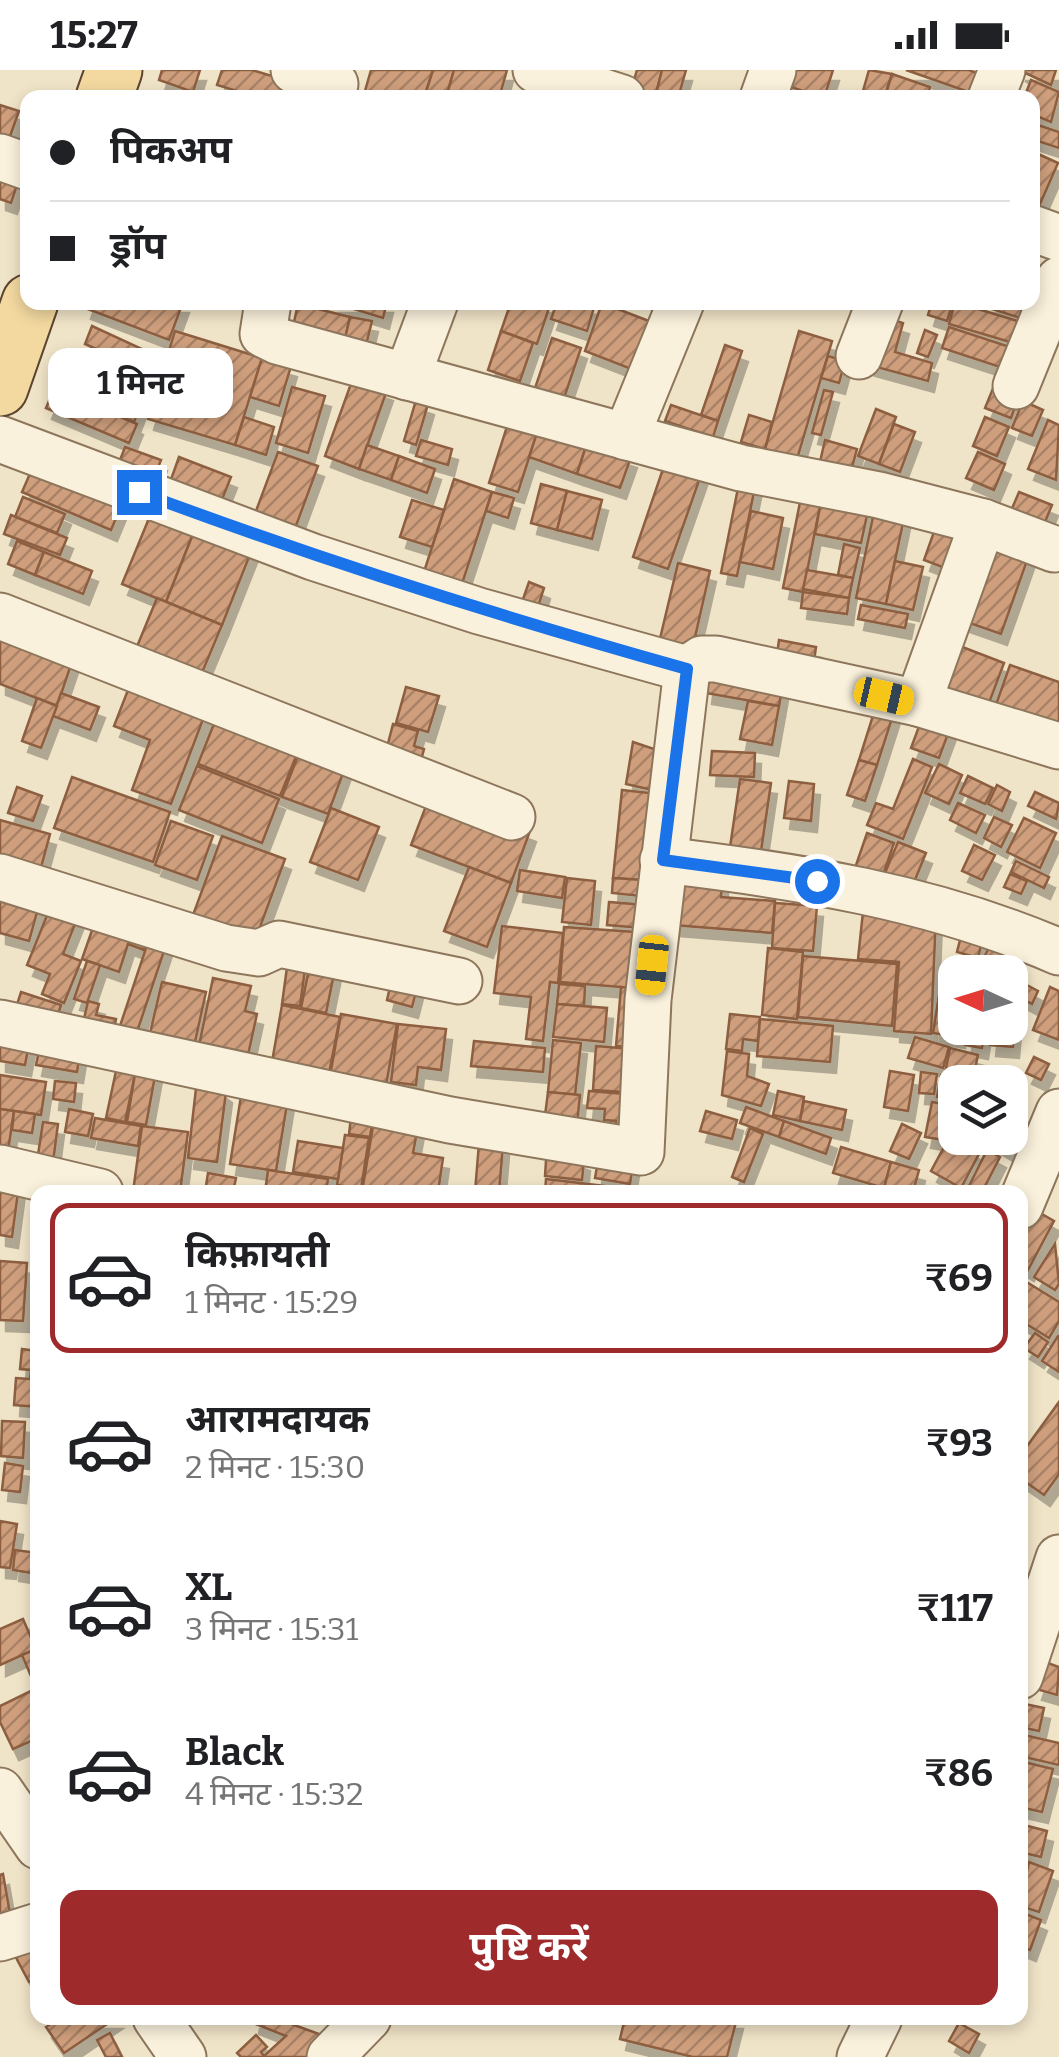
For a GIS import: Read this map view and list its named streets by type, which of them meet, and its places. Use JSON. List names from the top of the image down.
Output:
{
  "north": "left",
  "page": {
    "status": "15:27",
    "banner": ["पिकअप", "ड्रॉप"],
    "bubble": "1 मिनट",
    "list": [
      {
        "name": "किफ़ायती",
        "note": "1 मिनट · 15:29",
        "value": "₹69"
      },
      {
        "name": "आरामदायक",
        "note": "2 मिनट · 15:30",
        "value": "₹93"
      },
      {
        "name": "XL",
        "note": "3 मिनट · 15:31",
        "value": "₹117"
      },
      {
        "name": "Black",
        "note": "4 मिनट · 15:32",
        "value": "₹86"
      }
    ],
    "buttons": "पुष्टि करें"
  }
}
